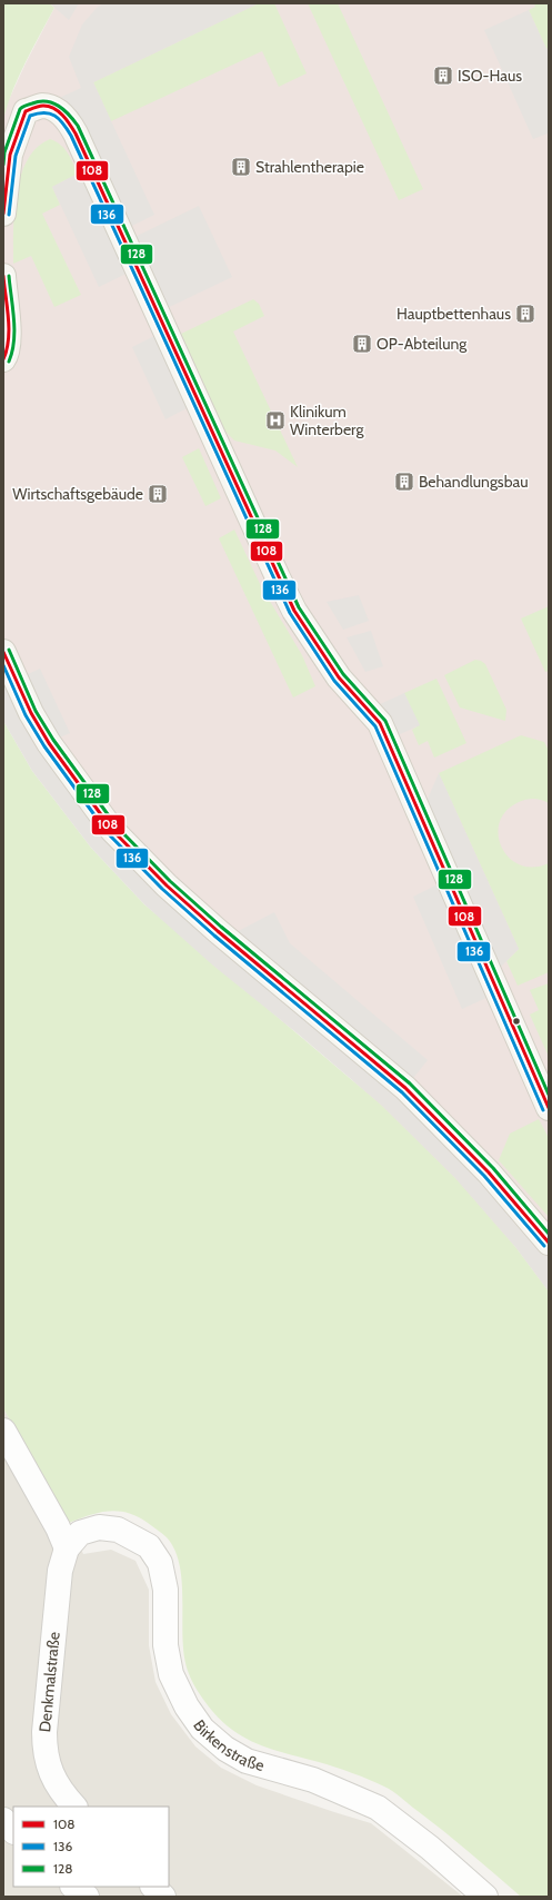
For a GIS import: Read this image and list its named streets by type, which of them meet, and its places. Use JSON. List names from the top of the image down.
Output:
{
  "streets": {
    "street": ["Denkmalstraße", "Birkenstraße"]
  },
  "crossings": [
    ["Denkmalstraße", "Birkenstraße"]
  ],
  "places": {
    "building": [
      "ISO-Haus",
      "Strahlentherapie",
      "Hauptbettenhaus",
      "OP-Abteilung",
      "Behandlungsbau",
      "Wirtschaftsgebäude"
    ],
    "hospital": ["Klinikum Winterberg"]
  },
  "lines": ["transit line 128", "transit line 108", "transit line 136"],
  "legend": ["108", "136", "128"]
}
